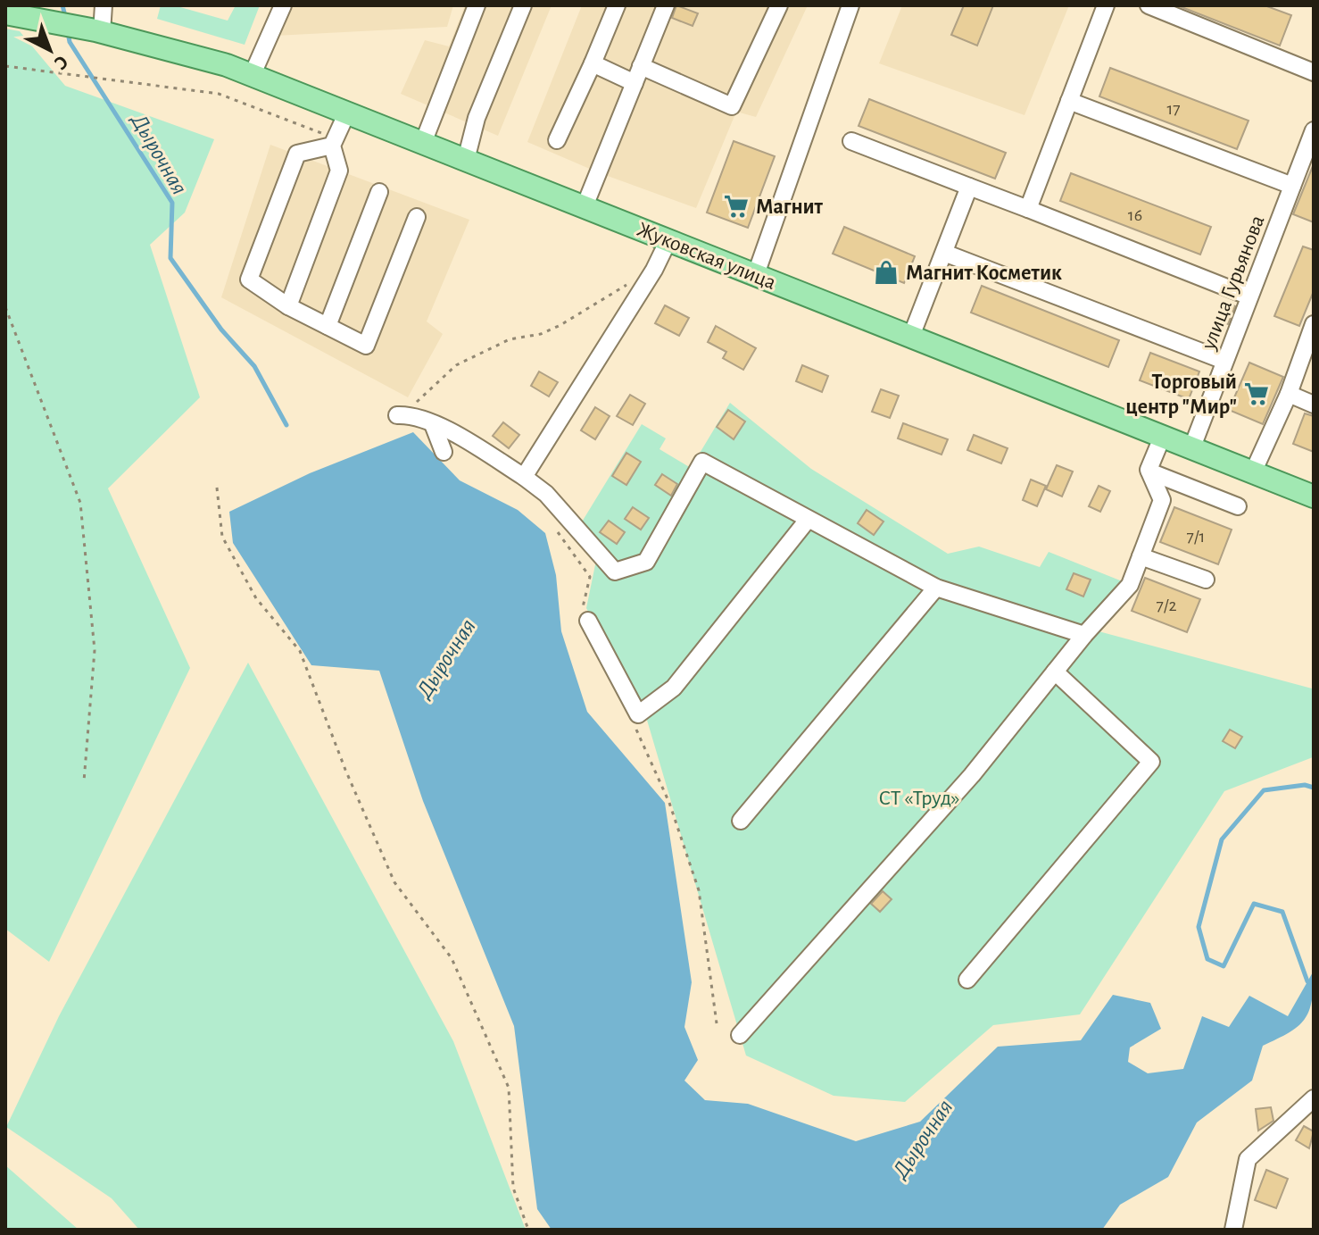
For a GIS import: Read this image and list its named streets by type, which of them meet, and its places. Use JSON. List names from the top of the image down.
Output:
{
  "streets": {
    "main road": ["Жуковская улица"],
    "street": ["улица Гурьянова"]
  },
  "crossings": [
    ["Жуковская улица", "улица Гурьянова"]
  ],
  "water": ["Дырочная"],
  "parks": ["СТ «Труд»"],
  "places": {
    "supermarket": ["Магнит", "Торговый центр \"Мир\""],
    "shop": ["Магнит Косметик"]
  },
  "house_numbers": [
    "17",
    "16",
    "7/1",
    "7/2"
  ],
  "north": "bottom right"
}
